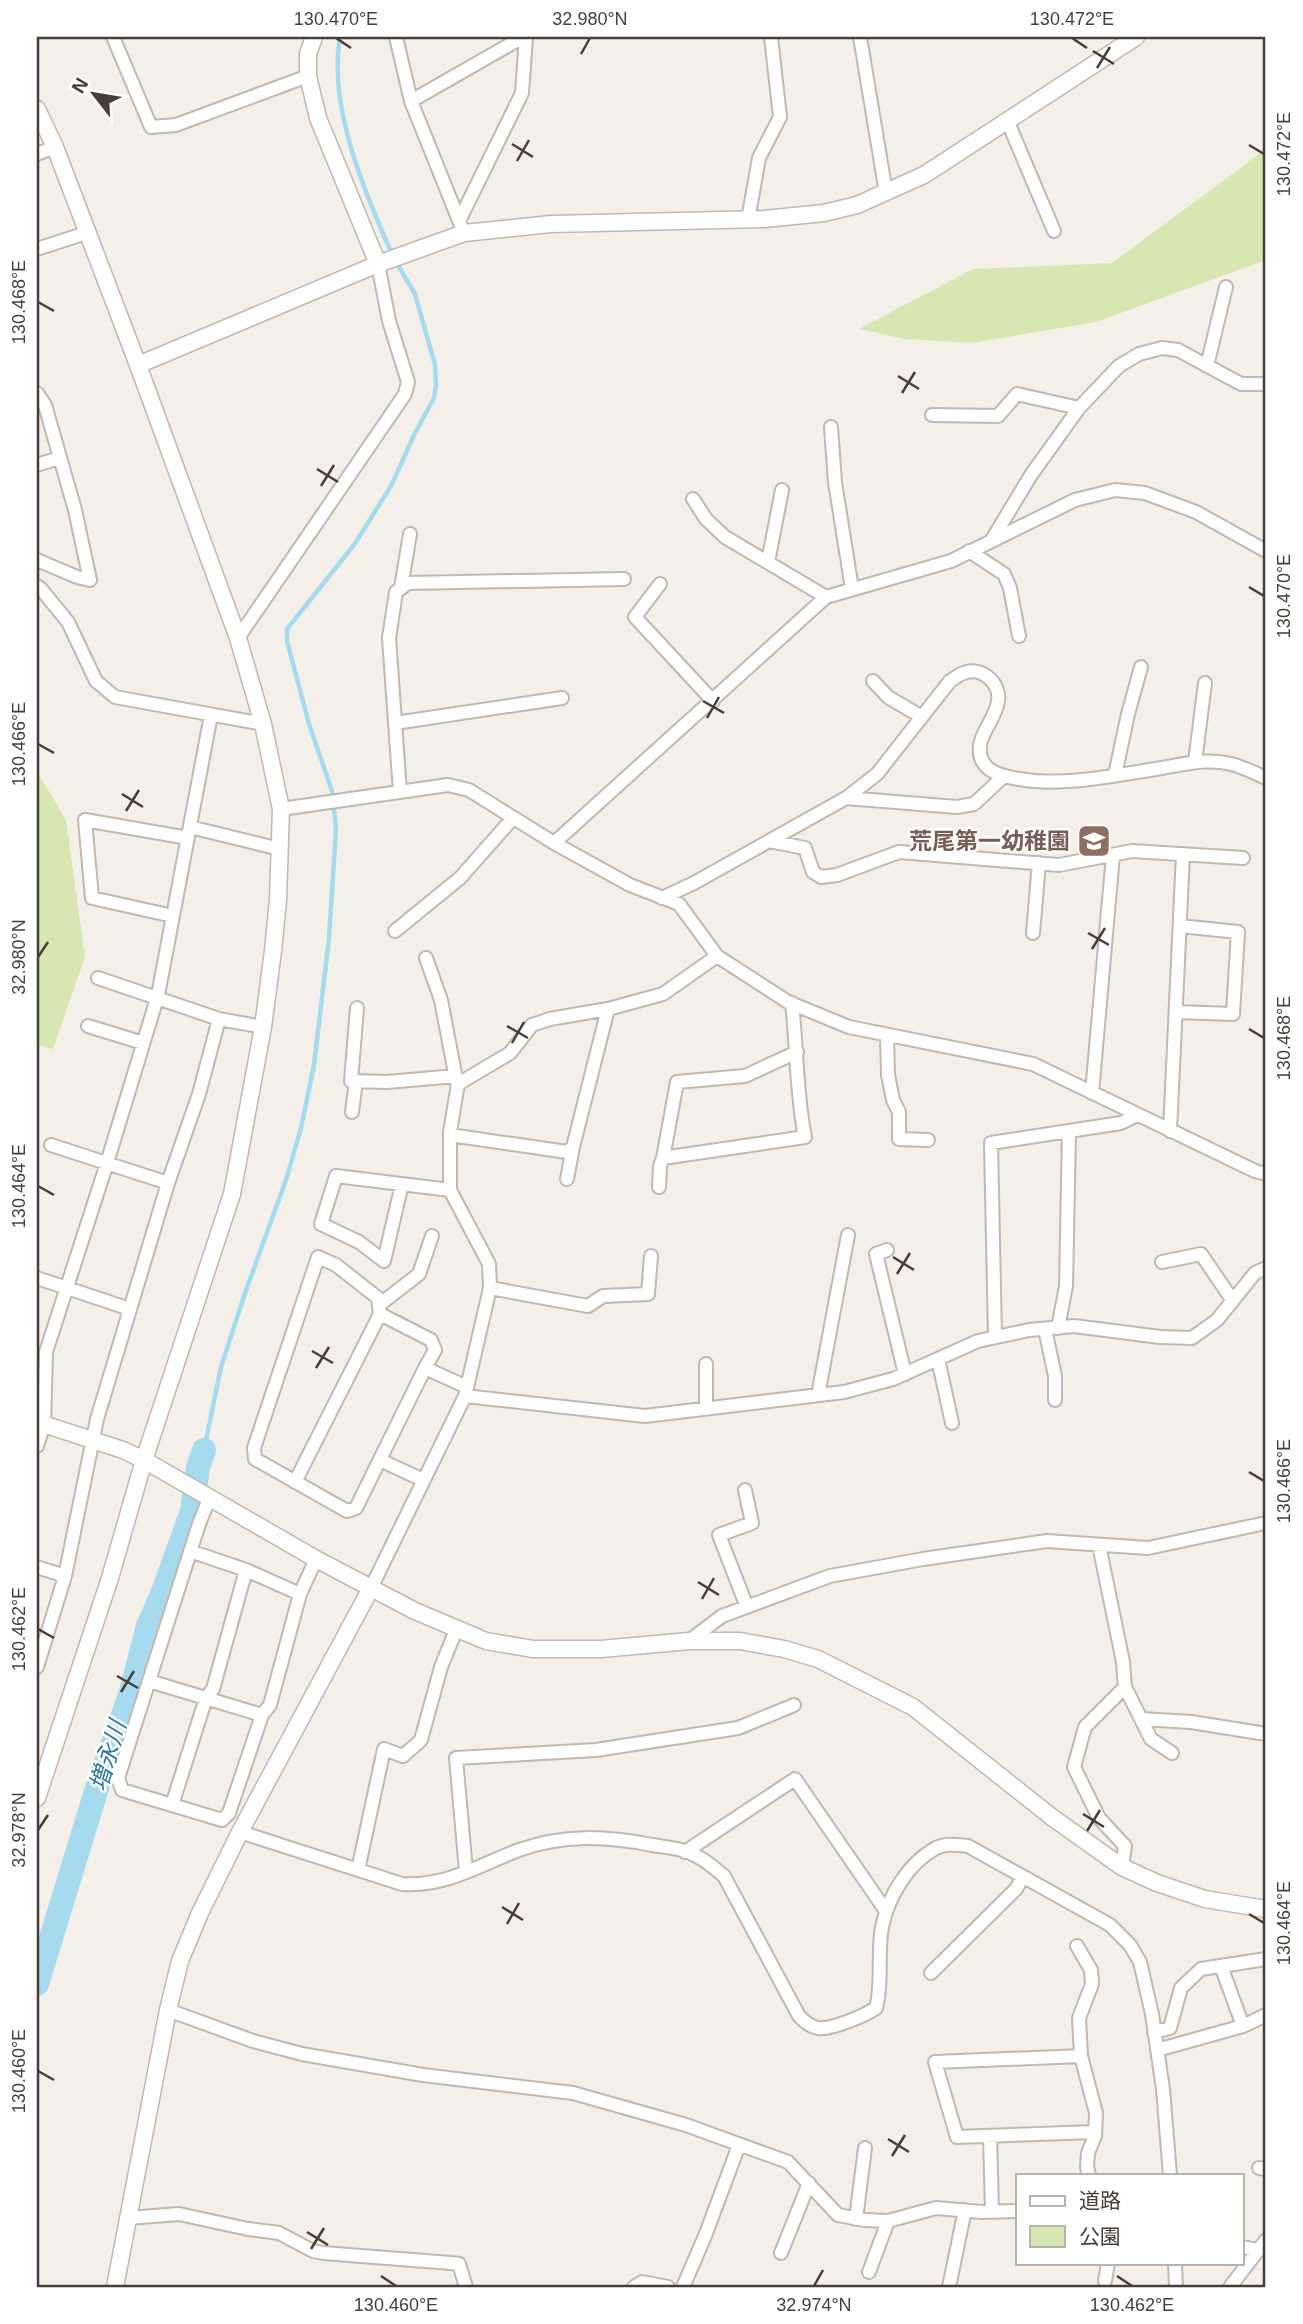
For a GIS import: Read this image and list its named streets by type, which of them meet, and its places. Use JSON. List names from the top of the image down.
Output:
{
  "water": ["増永川"],
  "places": {
    "school or university": ["荒尾第一幼稚園"]
  },
  "legend": ["道路", "公園"],
  "north": "top left",
  "coordinates": [
    "130.470°E",
    "32.980°N",
    "130.472°E",
    "130.468°E",
    "130.466°E",
    "130.464°E",
    "130.462°E",
    "32.978°N",
    "130.460°E",
    "32.974°N"
  ]
}
